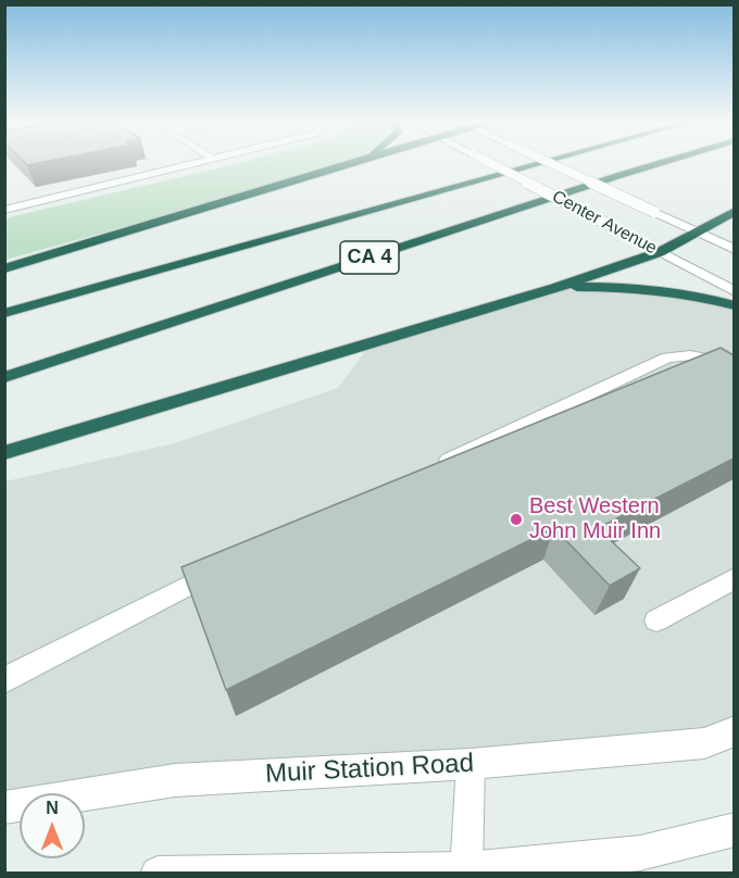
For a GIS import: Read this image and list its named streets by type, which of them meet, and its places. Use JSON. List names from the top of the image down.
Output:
{
  "streets": {
    "highway": ["CA 4"],
    "street": ["Center Avenue", "Muir Station Road"]
  },
  "places": ["Best Western John Muir Inn"],
  "north": "top"
}
